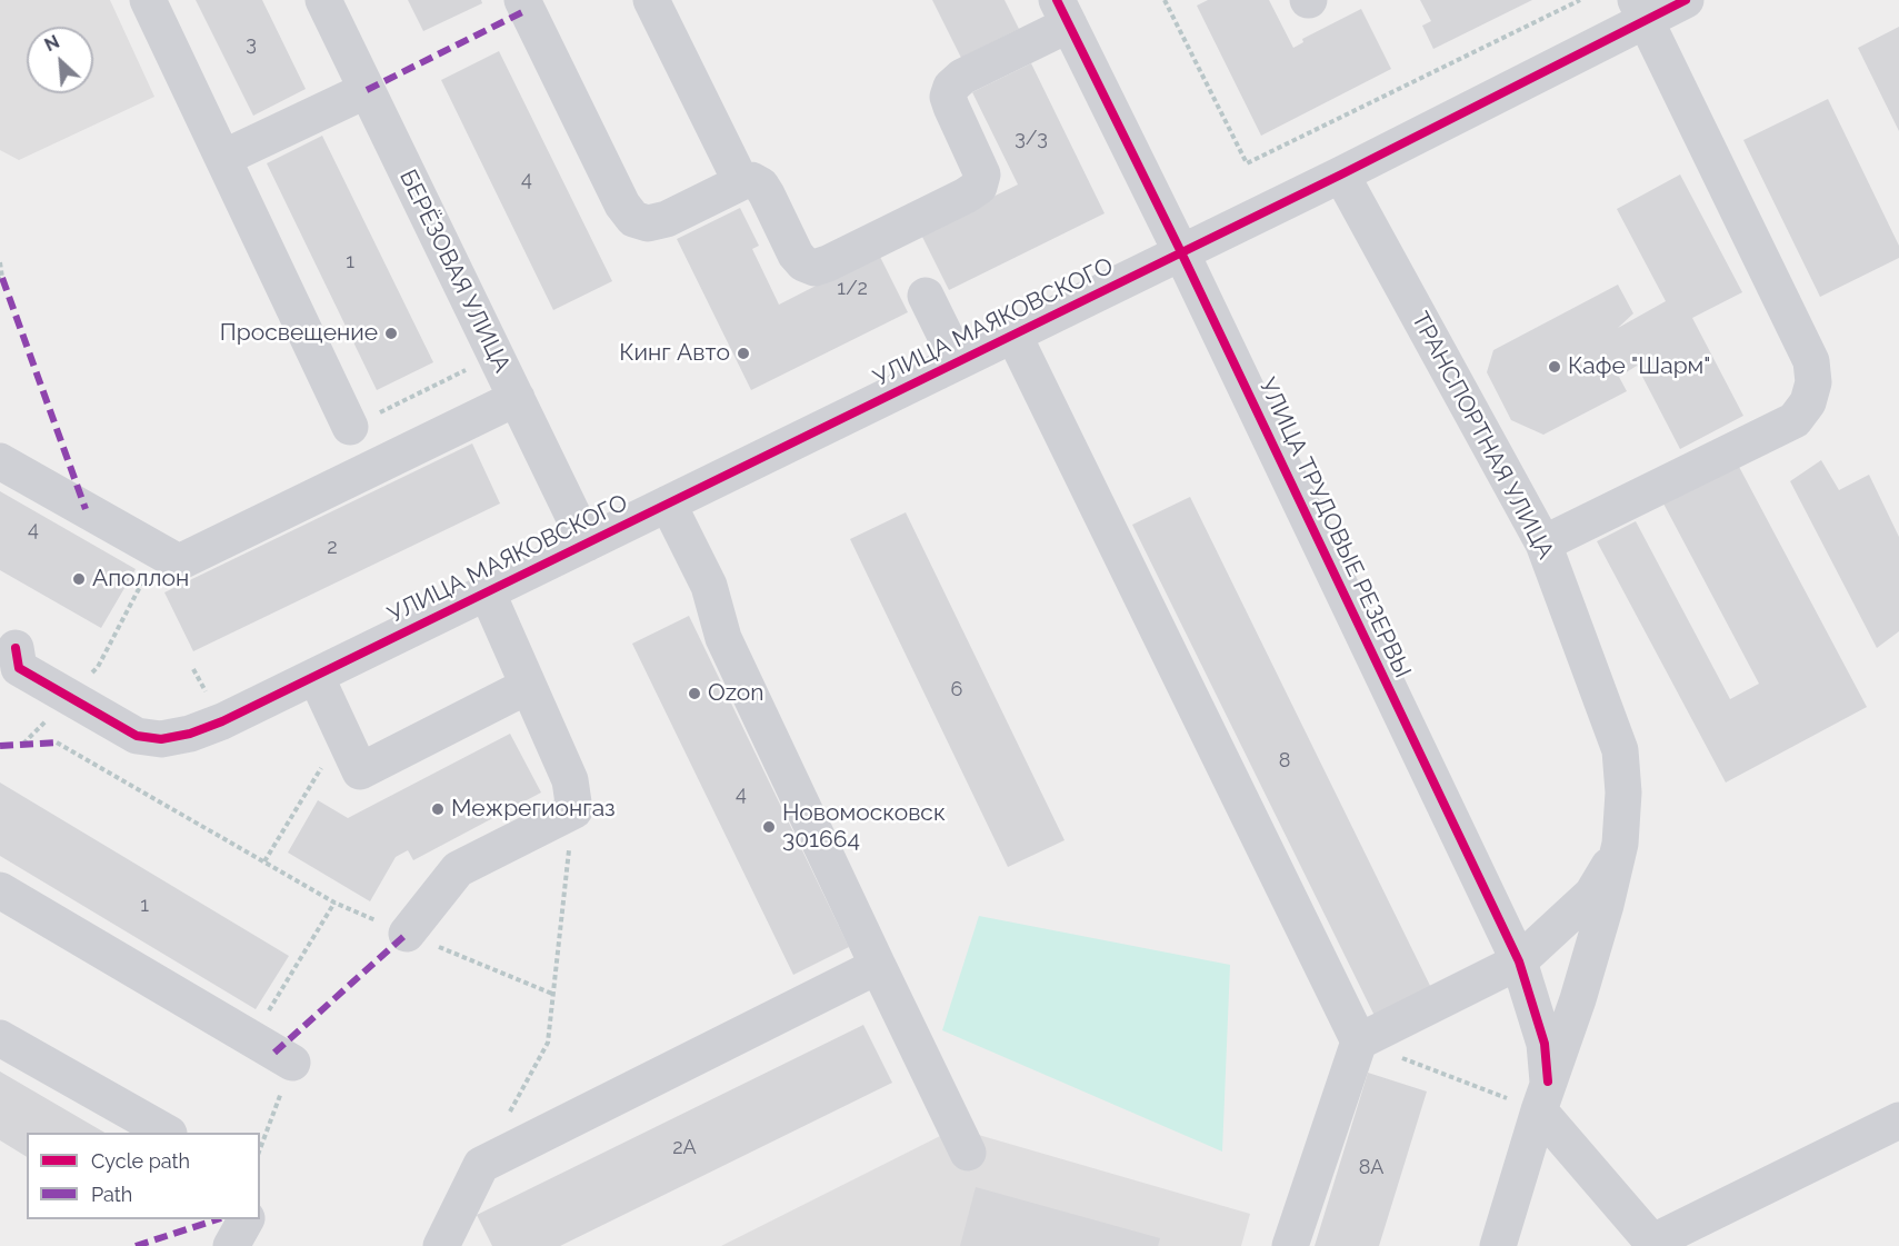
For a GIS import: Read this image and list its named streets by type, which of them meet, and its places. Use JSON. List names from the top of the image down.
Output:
{
  "streets": {
    "street": [
      "БЕРЁЗОВАЯ УЛИЦА",
      "УЛИЦА МАЯКОВСКОГО",
      "ТРАНСПОРТНАЯ УЛИЦА",
      "УЛИЦА ТРУДОВЫЕ РЕЗЕРВЫ"
    ]
  },
  "crossings": [
    ["БЕРЁЗОВАЯ УЛИЦА", "УЛИЦА МАЯКОВСКОГО"],
    ["УЛИЦА МАЯКОВСКОГО", "ТРАНСПОРТНАЯ УЛИЦА"],
    ["УЛИЦА МАЯКОВСКОГО", "УЛИЦА ТРУДОВЫЕ РЕЗЕРВЫ"],
    ["ТРАНСПОРТНАЯ УЛИЦА", "УЛИЦА ТРУДОВЫЕ РЕЗЕРВЫ"]
  ],
  "places": [
    "Просвещение",
    "Кинг Авто",
    "Кафе \"Шарм\"",
    "Аполлон",
    "Ozon",
    "Межрегионгаз",
    "Новомосковск 301664"
  ],
  "house_numbers": [
    "3",
    "3/3",
    "4",
    "1",
    "1/2",
    "4",
    "2",
    "6",
    "8",
    "4",
    "1",
    "2А",
    "8А"
  ],
  "legend": ["Cycle path", "Path"],
  "north": "top left"
}
